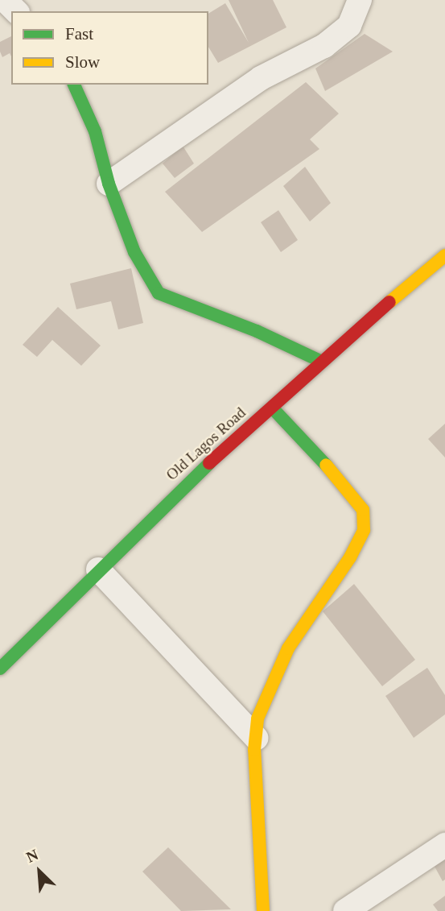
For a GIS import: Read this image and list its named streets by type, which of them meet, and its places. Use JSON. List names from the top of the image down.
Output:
{
  "streets": {
    "street": ["Old Lagos Road"]
  },
  "legend": ["Fast", "Slow"],
  "north": "top left"
}
